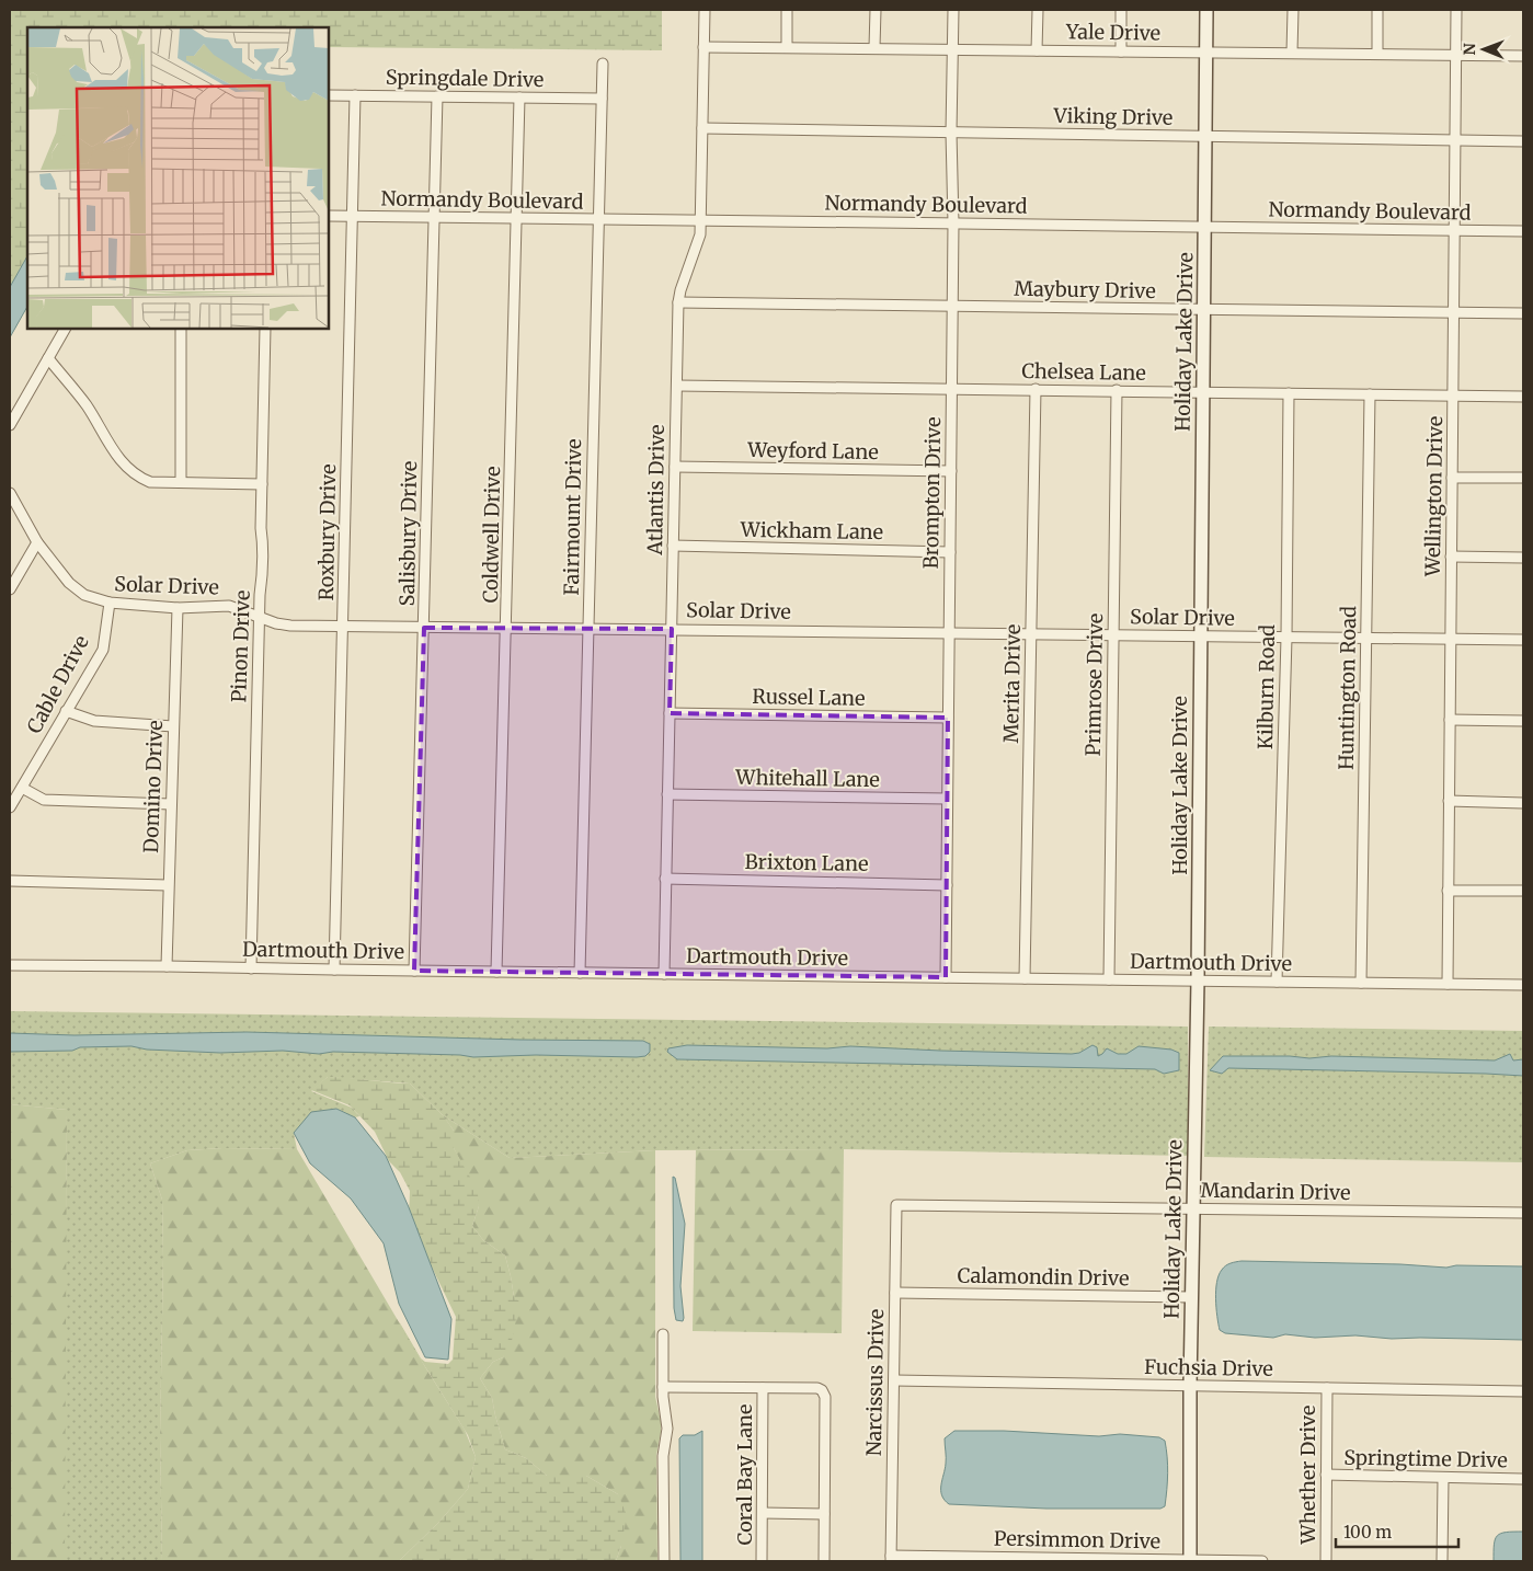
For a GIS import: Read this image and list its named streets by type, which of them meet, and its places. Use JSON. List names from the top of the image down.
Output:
{
  "streets": {
    "street": [
      "Yale Drive",
      "Springdale Drive",
      "Viking Drive",
      "Normandy Boulevard",
      "Maybury Drive",
      "Holiday Lake Drive",
      "Chelsea Lane",
      "Weyford Lane",
      "Atlantis Drive",
      "Brompton Drive",
      "Wellington Drive",
      "Fairmount Drive",
      "Wickham Lane",
      "Roxbury Drive",
      "Salisbury Drive",
      "Coldwell Drive",
      "Solar Drive",
      "Pinon Drive",
      "Merita Drive",
      "Cable Drive",
      "Primrose Drive",
      "Kilburn Road",
      "Huntington Road",
      "Russel Lane",
      "Whitehall Lane",
      "Domino Drive",
      "Brixton Lane",
      "Dartmouth Drive",
      "Mandarin Drive",
      "Calamondin Drive",
      "Fuchsia Drive",
      "Narcissus Drive",
      "Springtime Drive",
      "Coral Bay Lane",
      "Whether Drive",
      "Persimmon Drive"
    ]
  },
  "crossings": [
    ["Yale Drive", "Holiday Lake Drive"],
    ["Yale Drive", "Atlantis Drive"],
    ["Yale Drive", "Brompton Drive"],
    ["Yale Drive", "Wellington Drive"],
    ["Springdale Drive", "Fairmount Drive"],
    ["Springdale Drive", "Roxbury Drive"],
    ["Springdale Drive", "Salisbury Drive"],
    ["Springdale Drive", "Coldwell Drive"],
    ["Viking Drive", "Holiday Lake Drive"],
    ["Viking Drive", "Atlantis Drive"],
    ["Viking Drive", "Brompton Drive"],
    ["Viking Drive", "Wellington Drive"],
    ["Normandy Boulevard", "Holiday Lake Drive"],
    ["Normandy Boulevard", "Atlantis Drive"],
    ["Normandy Boulevard", "Brompton Drive"],
    ["Normandy Boulevard", "Wellington Drive"],
    ["Normandy Boulevard", "Fairmount Drive"],
    ["Normandy Boulevard", "Roxbury Drive"],
    ["Normandy Boulevard", "Salisbury Drive"],
    ["Normandy Boulevard", "Coldwell Drive"],
    ["Maybury Drive", "Holiday Lake Drive"],
    ["Maybury Drive", "Atlantis Drive"],
    ["Maybury Drive", "Brompton Drive"],
    ["Maybury Drive", "Wellington Drive"],
    ["Holiday Lake Drive", "Chelsea Lane"],
    ["Holiday Lake Drive", "Solar Drive"],
    ["Holiday Lake Drive", "Dartmouth Drive"],
    ["Holiday Lake Drive", "Mandarin Drive"],
    ["Holiday Lake Drive", "Calamondin Drive"],
    ["Holiday Lake Drive", "Fuchsia Drive"],
    ["Holiday Lake Drive", "Persimmon Drive"],
    ["Chelsea Lane", "Atlantis Drive"],
    ["Chelsea Lane", "Brompton Drive"],
    ["Chelsea Lane", "Wellington Drive"],
    ["Chelsea Lane", "Merita Drive"],
    ["Chelsea Lane", "Primrose Drive"],
    ["Chelsea Lane", "Kilburn Road"],
    ["Chelsea Lane", "Huntington Road"],
    ["Weyford Lane", "Atlantis Drive"],
    ["Weyford Lane", "Brompton Drive"],
    ["Atlantis Drive", "Wickham Lane"],
    ["Atlantis Drive", "Solar Drive"],
    ["Atlantis Drive", "Russel Lane"],
    ["Atlantis Drive", "Whitehall Lane"],
    ["Atlantis Drive", "Brixton Lane"],
    ["Atlantis Drive", "Dartmouth Drive"],
    ["Brompton Drive", "Wickham Lane"],
    ["Brompton Drive", "Solar Drive"],
    ["Brompton Drive", "Russel Lane"],
    ["Brompton Drive", "Whitehall Lane"],
    ["Brompton Drive", "Brixton Lane"],
    ["Brompton Drive", "Dartmouth Drive"],
    ["Wellington Drive", "Solar Drive"],
    ["Wellington Drive", "Dartmouth Drive"],
    ["Fairmount Drive", "Solar Drive"],
    ["Fairmount Drive", "Dartmouth Drive"],
    ["Roxbury Drive", "Solar Drive"],
    ["Roxbury Drive", "Dartmouth Drive"],
    ["Salisbury Drive", "Solar Drive"],
    ["Salisbury Drive", "Dartmouth Drive"],
    ["Coldwell Drive", "Solar Drive"],
    ["Coldwell Drive", "Dartmouth Drive"],
    ["Solar Drive", "Pinon Drive"],
    ["Solar Drive", "Merita Drive"],
    ["Solar Drive", "Cable Drive"],
    ["Solar Drive", "Primrose Drive"],
    ["Solar Drive", "Kilburn Road"],
    ["Solar Drive", "Huntington Road"],
    ["Solar Drive", "Domino Drive"],
    ["Pinon Drive", "Dartmouth Drive"],
    ["Merita Drive", "Dartmouth Drive"],
    ["Primrose Drive", "Dartmouth Drive"],
    ["Kilburn Road", "Dartmouth Drive"],
    ["Huntington Road", "Dartmouth Drive"],
    ["Domino Drive", "Dartmouth Drive"],
    ["Mandarin Drive", "Narcissus Drive"],
    ["Calamondin Drive", "Narcissus Drive"],
    ["Fuchsia Drive", "Narcissus Drive"],
    ["Fuchsia Drive", "Whether Drive"],
    ["Narcissus Drive", "Persimmon Drive"],
    ["Springtime Drive", "Whether Drive"]
  ],
  "scale_bar": "100 m",
  "north": "left"
}
